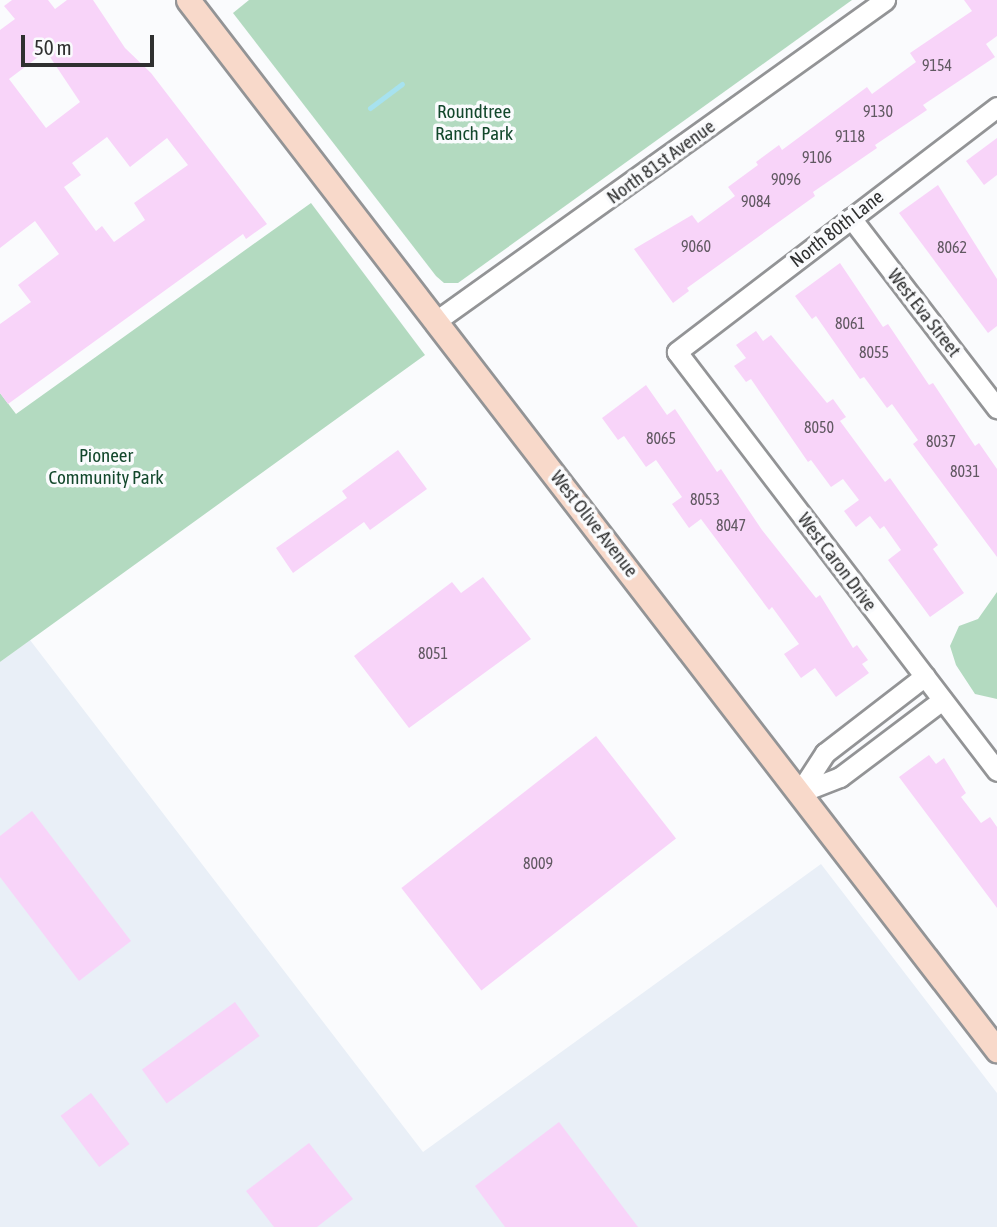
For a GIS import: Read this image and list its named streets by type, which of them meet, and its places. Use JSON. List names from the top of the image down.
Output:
{
  "streets": {
    "main road": ["West Olive Avenue"],
    "street": [
      "North 81st Avenue",
      "North 80th Lane",
      "West Eva Street",
      "West Caron Drive"
    ]
  },
  "crossings": [
    ["North 81st Avenue", "West Olive Avenue"],
    ["North 80th Lane", "West Eva Street"],
    ["North 80th Lane", "West Caron Drive"]
  ],
  "parks": ["Roundtree Ranch Park", "Pioneer Community Park"],
  "house_numbers": [
    "9154",
    "9130",
    "9118",
    "9106",
    "9096",
    "9084",
    "9060",
    "8062",
    "8061",
    "8055",
    "8050",
    "8065",
    "8037",
    "8031",
    "8053",
    "8047",
    "8051",
    "8009"
  ],
  "scale_bar": "50 m"
}
